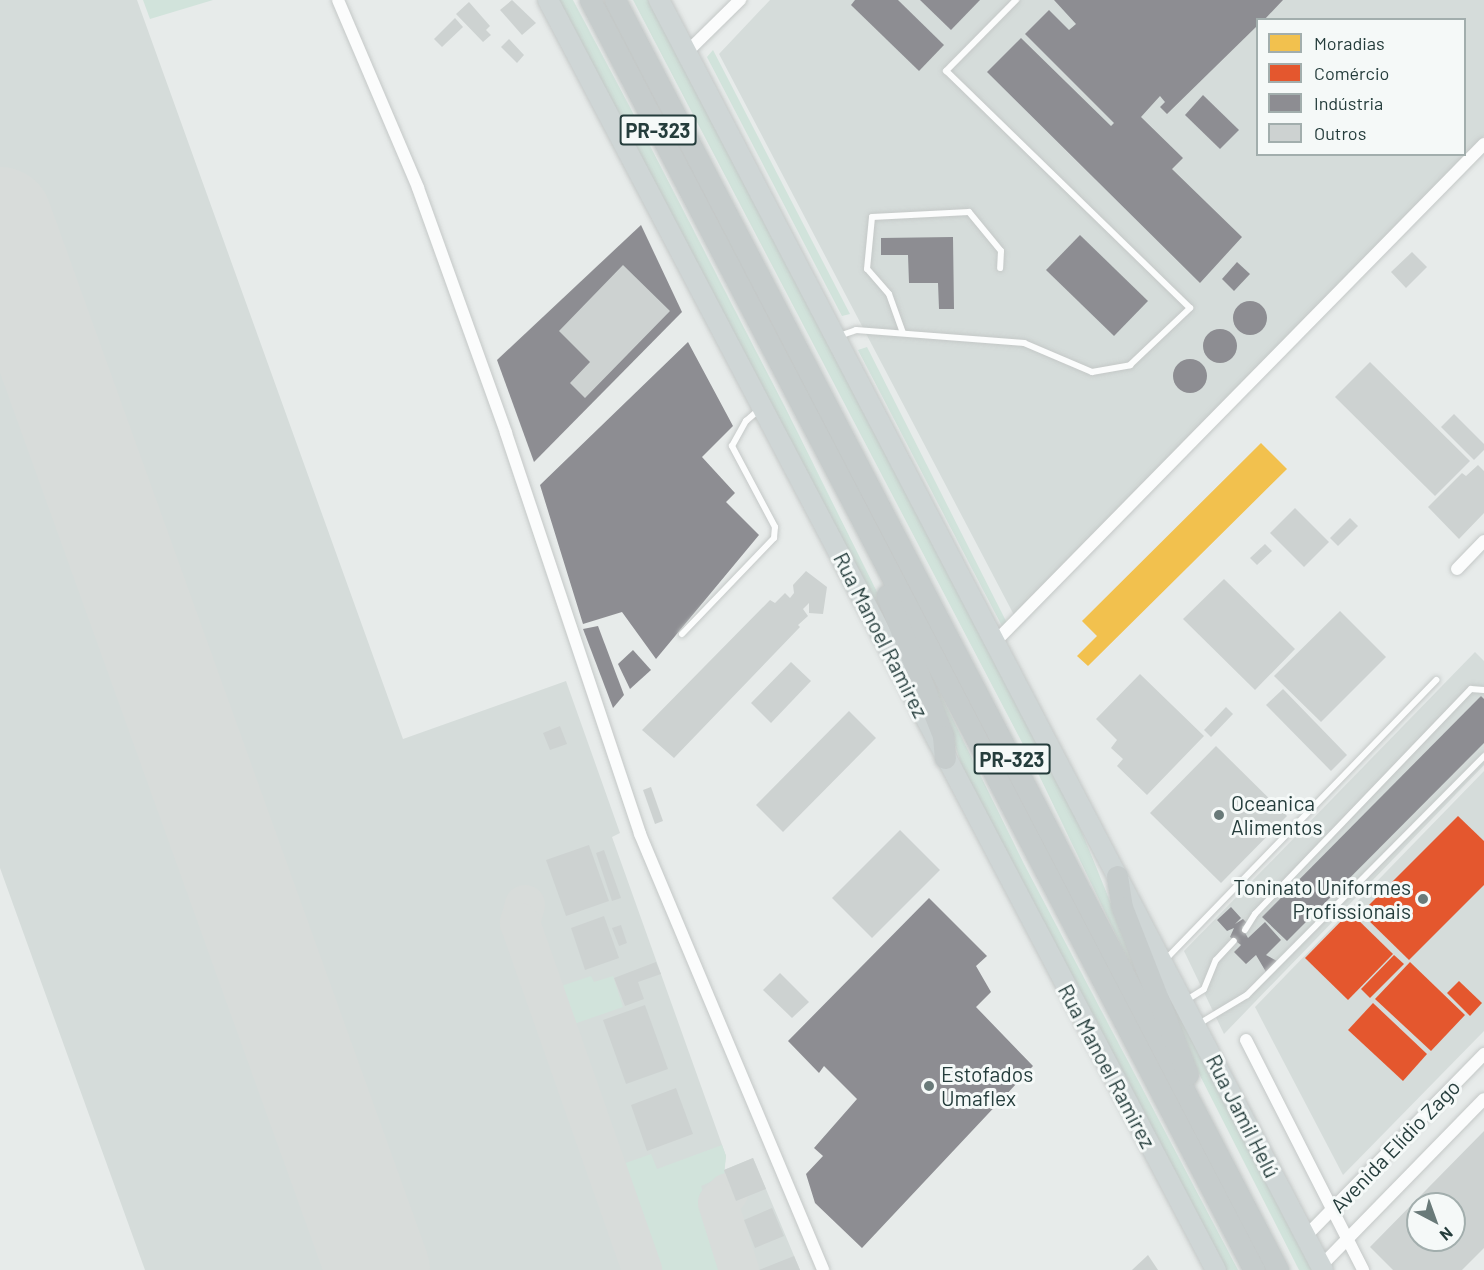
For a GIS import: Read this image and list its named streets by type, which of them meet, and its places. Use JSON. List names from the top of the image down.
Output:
{
  "streets": {
    "highway": ["PR-323"],
    "main road": ["Rua Manoel Ramirez", "Rua Jamil Helú"],
    "street": ["Avenida Elídio Zago"]
  },
  "crossings": [
    ["Rua Jamil Helú", "Avenida Elídio Zago"]
  ],
  "places": ["Oceanica Alimentos", "Toninato Uniformes Profissionais", "Estofados Umaflex"],
  "legend": [
    "Moradias",
    "Comércio",
    "Indústria",
    "Outros"
  ],
  "north": "bottom right"
}
